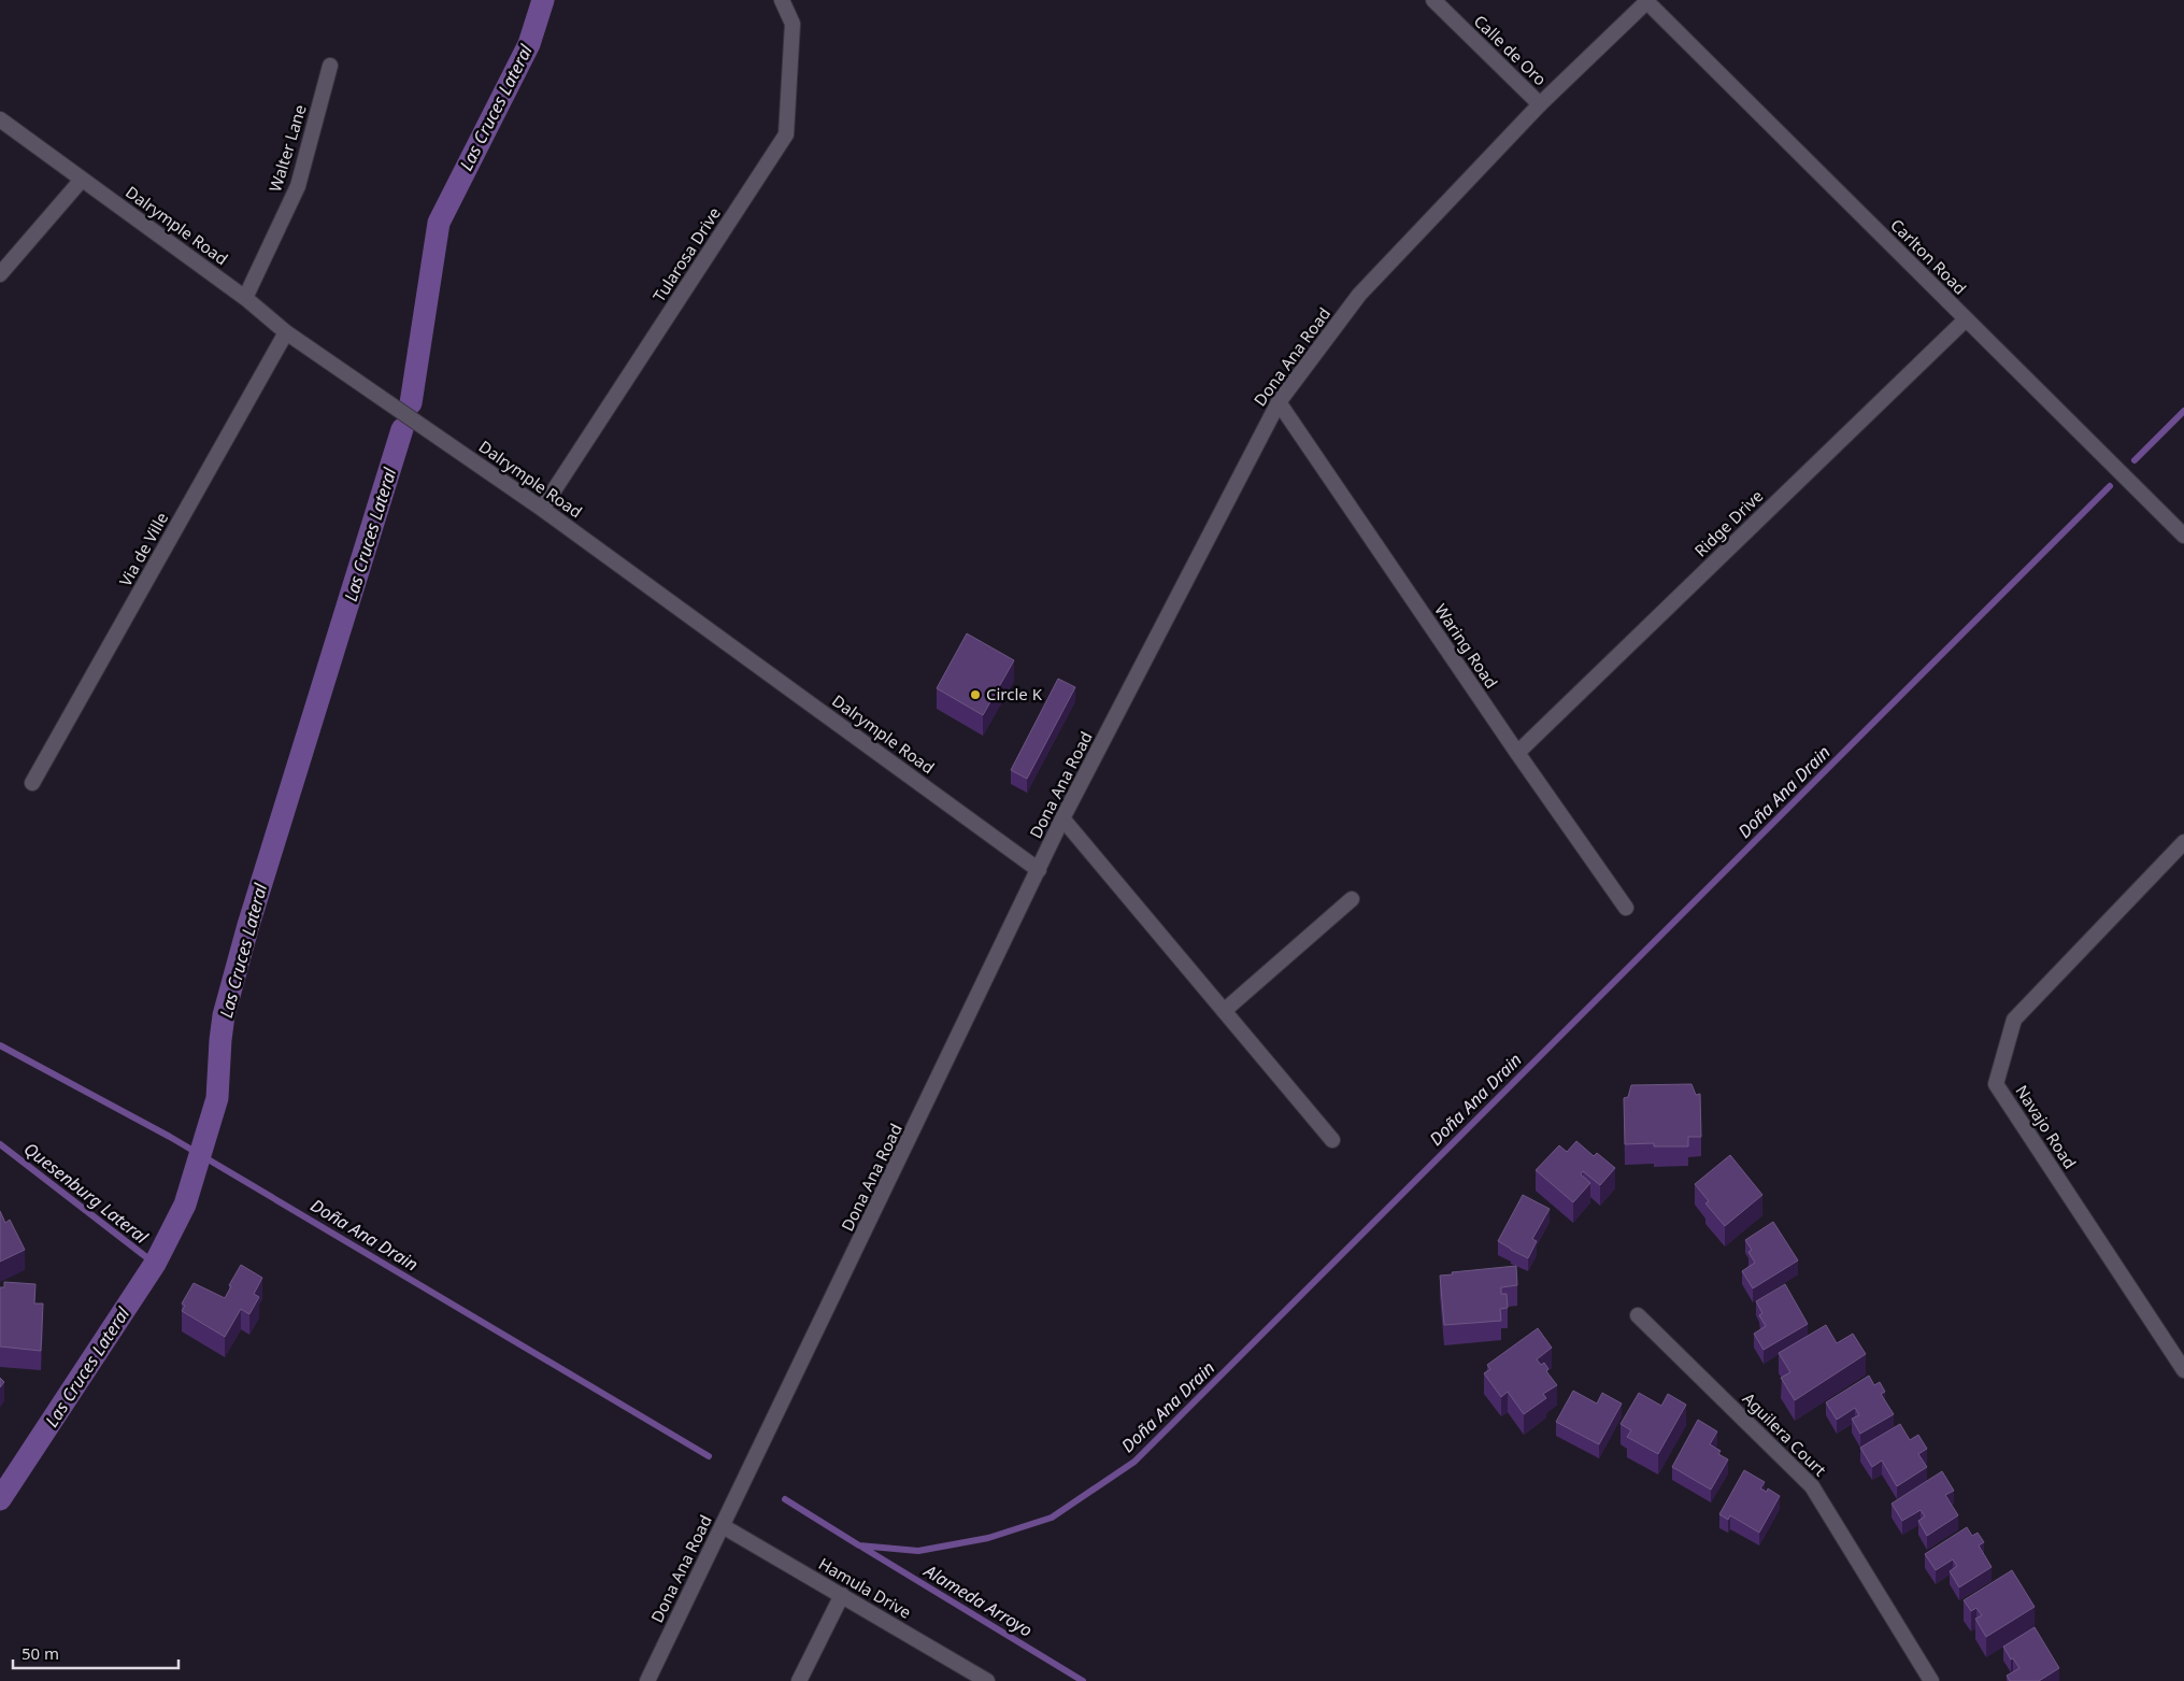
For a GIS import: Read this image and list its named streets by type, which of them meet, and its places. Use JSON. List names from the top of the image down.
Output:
{
  "streets": {
    "street": [
      "Calle de Oro",
      "Walter Lane",
      "Dalrymple Road",
      "Tularosa Drive",
      "Carlton Road",
      "Dona Ana Road",
      "Ridge Drive",
      "Via de Ville",
      "Waring Road",
      "Navajo Road",
      "Aguilera Court",
      "Hamula Drive"
    ]
  },
  "crossings": [
    ["Calle de Oro", "Dona Ana Road"],
    ["Walter Lane", "Dalrymple Road"],
    ["Dalrymple Road", "Tularosa Drive"],
    ["Dalrymple Road", "Dona Ana Road"],
    ["Dalrymple Road", "Via de Ville"],
    ["Carlton Road", "Dona Ana Road"],
    ["Carlton Road", "Ridge Drive"],
    ["Dona Ana Road", "Waring Road"],
    ["Dona Ana Road", "Hamula Drive"],
    ["Ridge Drive", "Waring Road"]
  ],
  "water": [
    "Las Cruces Lateral",
    "Doña Ana Drain",
    "Quesenburg Lateral",
    "Alameda Arroyo"
  ],
  "places": ["Circle K"],
  "scale_bar": "50 m"
}
